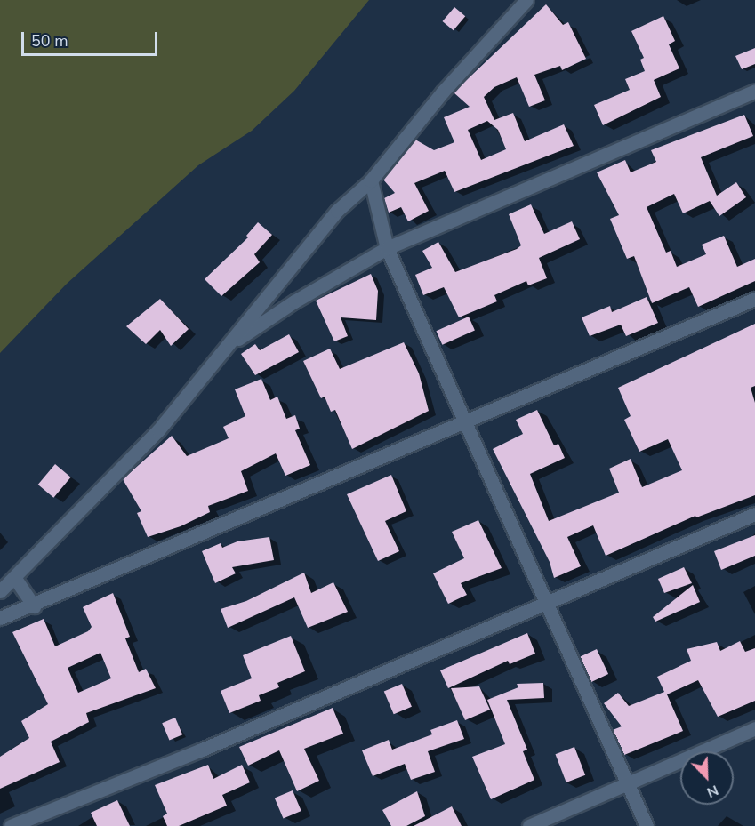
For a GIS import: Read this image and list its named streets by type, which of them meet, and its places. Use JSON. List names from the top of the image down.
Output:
{
  "scale_bar": "50 m",
  "north": "bottom right"
}
